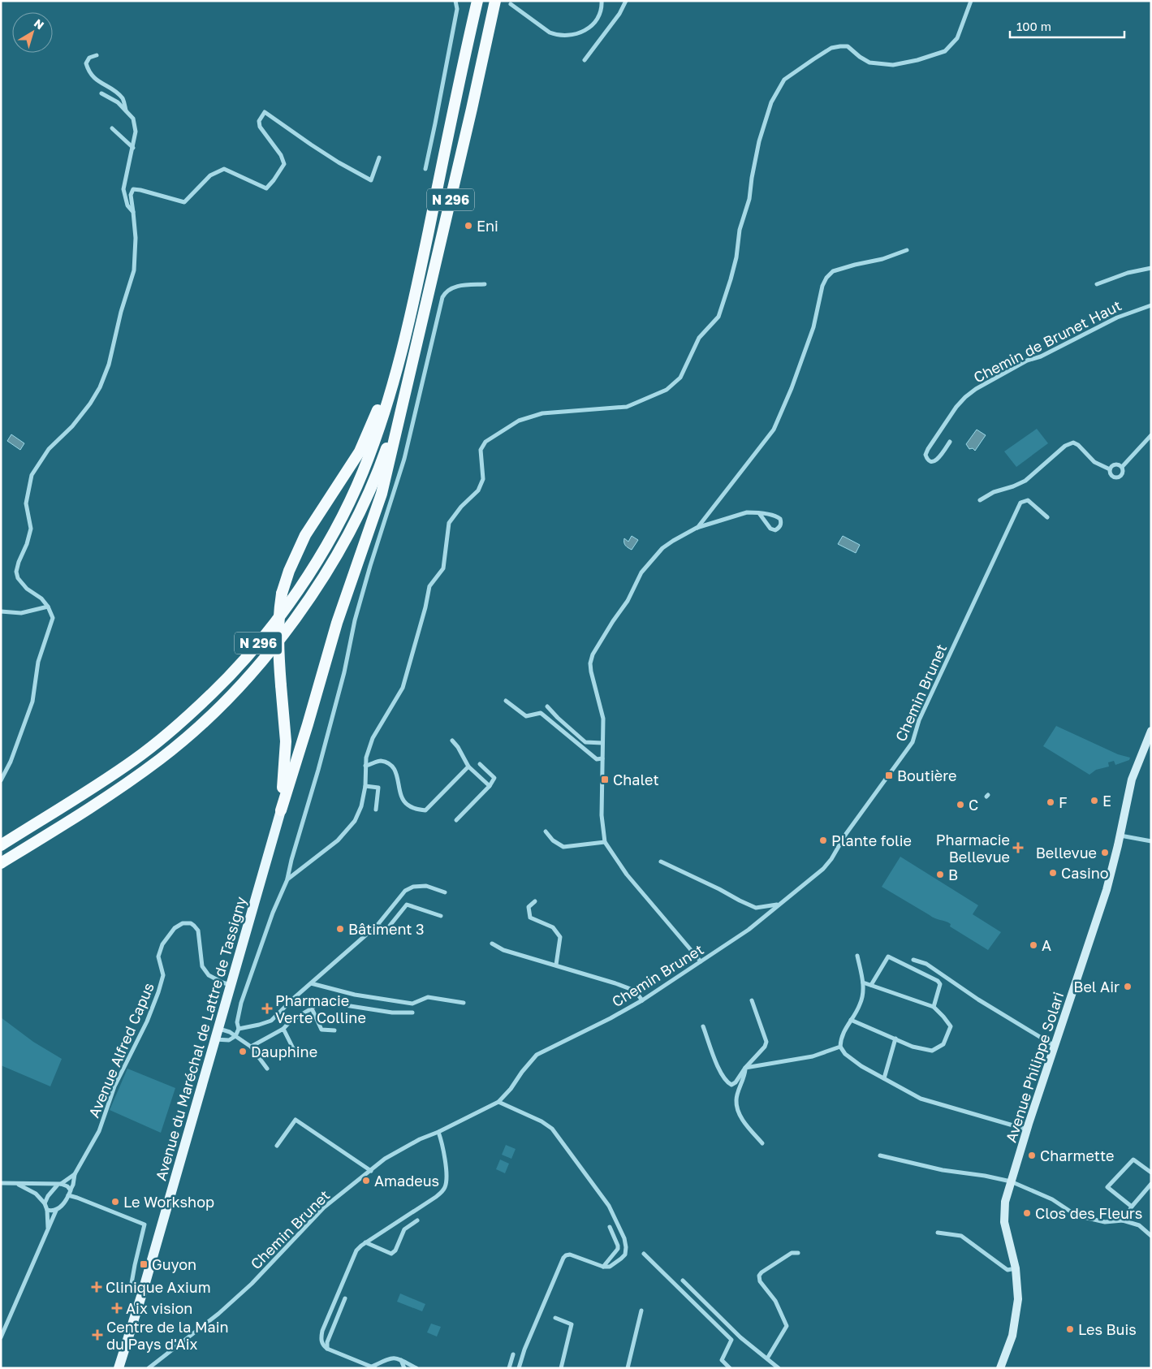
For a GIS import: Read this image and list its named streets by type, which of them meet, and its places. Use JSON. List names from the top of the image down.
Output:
{
  "streets": {
    "highway": ["N 296"],
    "main road": ["Avenue du Maréchal de Lattre de Tassigny", "Avenue Philippe Solari"],
    "street": ["Chemin de Brunet Haut", "Chemin Brunet", "Avenue Alfred Capus"]
  },
  "crossings": [
    ["Avenue du Maréchal de Lattre de Tassigny", "Avenue Alfred Capus"]
  ],
  "places": {
    "other": [
      "Eni",
      "E",
      "F",
      "C",
      "Plante folie",
      "Bellevue",
      "Casino",
      "B",
      "Bâtiment 3",
      "A",
      "Bel Air",
      "Dauphine",
      "Charmette",
      "Amadeus",
      "Le Workshop",
      "Clos des Fleurs",
      "Les Buis"
    ],
    "transit": ["Boutière", "Chalet", "Guyon"],
    "health": [
      "Pharmacie Bellevue",
      "Pharmacie Verte Colline",
      "Clinique Axium",
      "Aix vision",
      "Centre de la Main du Pays d'Aix"
    ]
  },
  "scale_bar": "100 m",
  "north": "top right"
}
